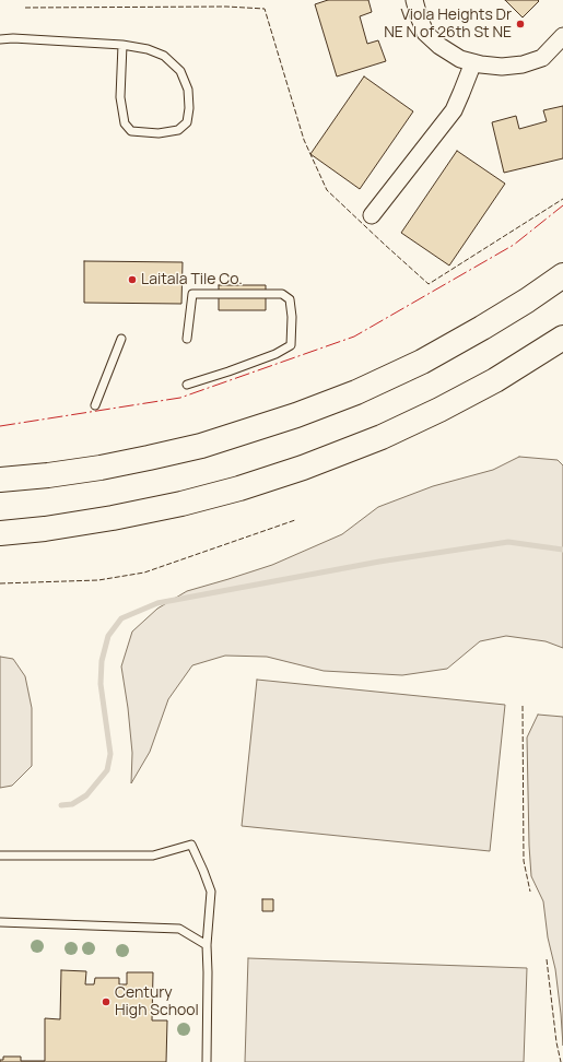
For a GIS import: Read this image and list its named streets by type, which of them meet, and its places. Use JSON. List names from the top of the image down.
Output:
{
  "places": ["Viola Heights Dr NE N of 26th St NE", "Laitala Tile Co.", "Century High School"]
}
